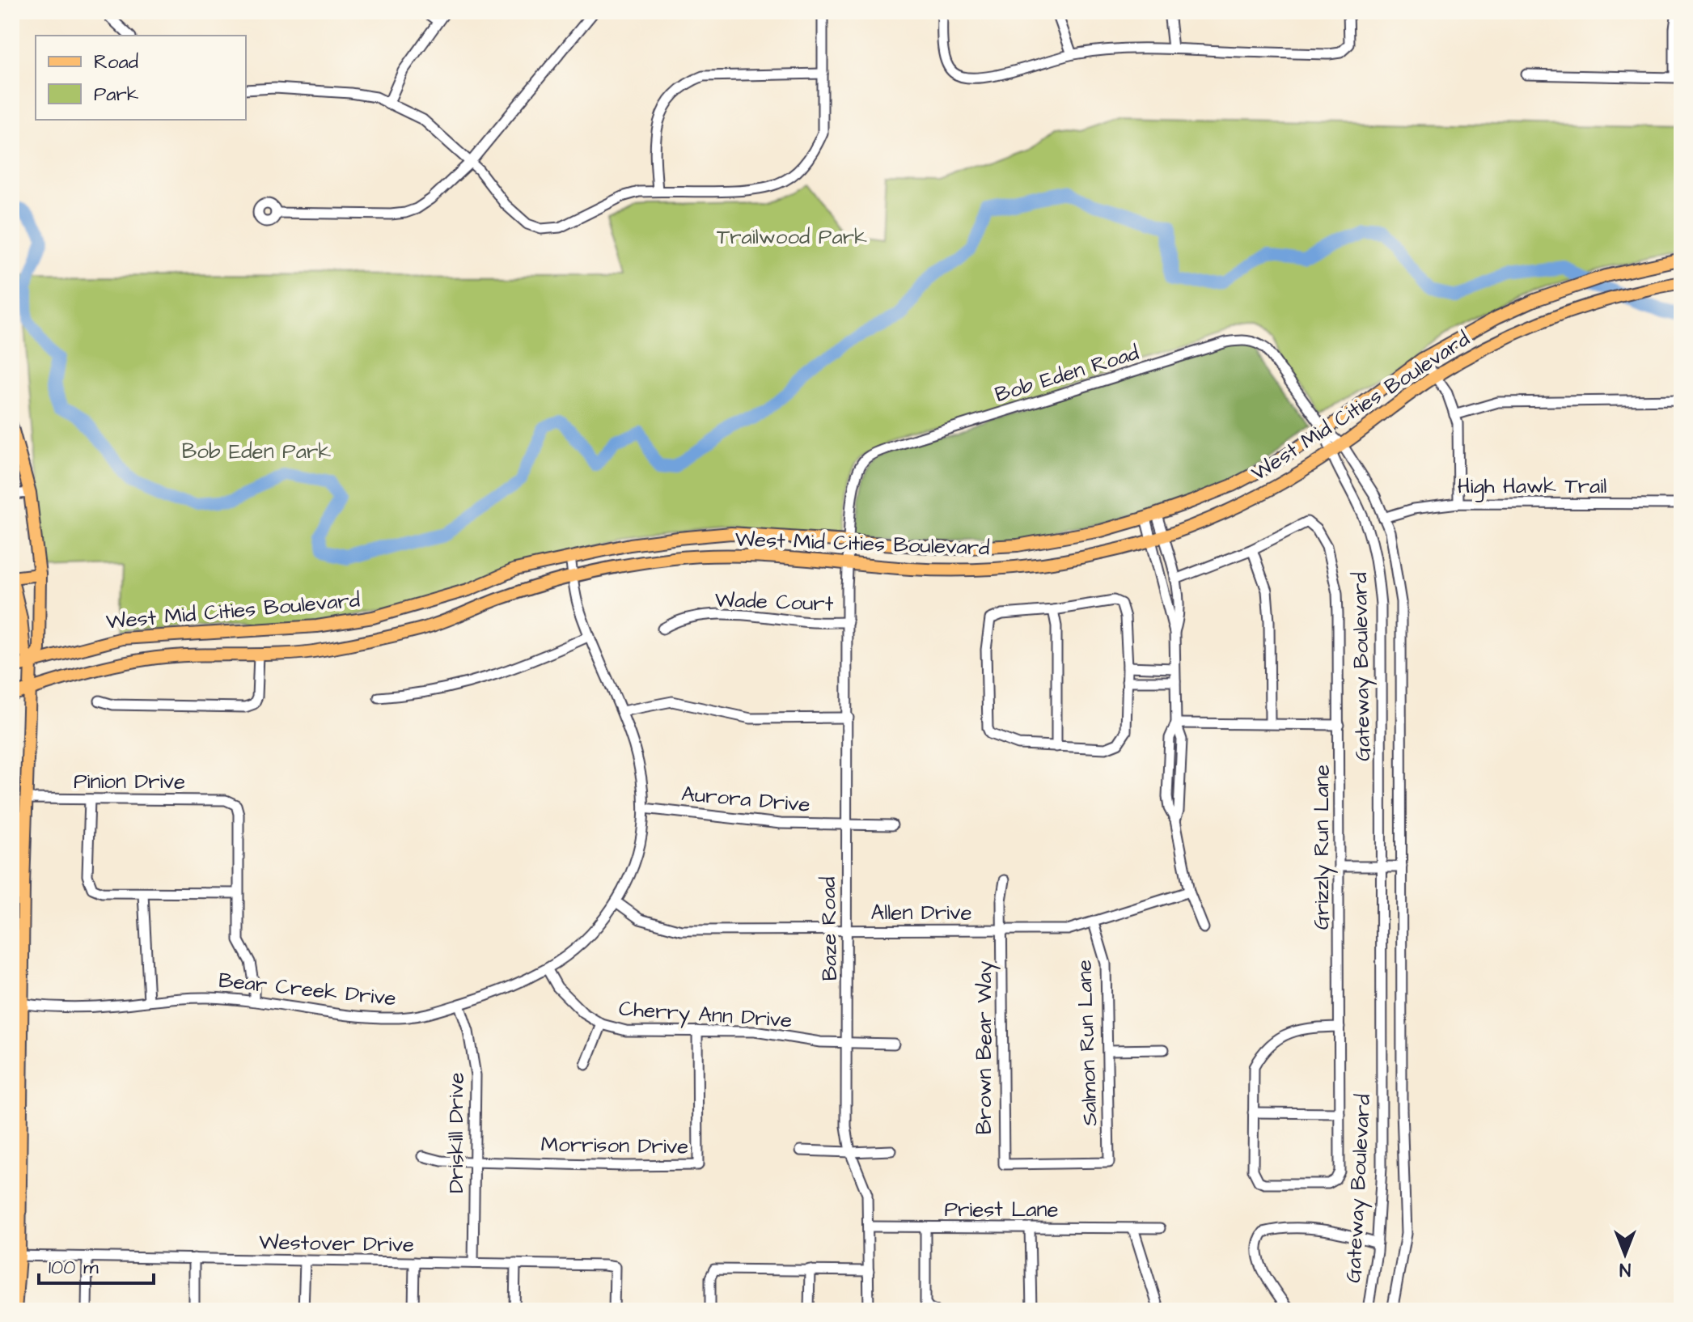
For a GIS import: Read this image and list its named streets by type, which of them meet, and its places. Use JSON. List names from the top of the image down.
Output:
{
  "streets": {
    "main road": ["West Mid Cities Boulevard"],
    "street": [
      "Bob Eden Road",
      "High Hawk Trail",
      "Wade Court",
      "Gateway Boulevard",
      "Pinion Drive",
      "Aurora Drive",
      "Grizzly Run Lane",
      "Allen Drive",
      "Baze Road",
      "Bear Creek Drive",
      "Cherry Ann Drive",
      "Salmon Run Lane",
      "Brown Bear Way",
      "Driskill Drive",
      "Morrison Drive",
      "Priest Lane",
      "Westover Drive"
    ]
  },
  "crossings": [
    ["Bob Eden Road", "West Mid Cities Boulevard"],
    ["Bob Eden Road", "Gateway Boulevard"],
    ["Bob Eden Road", "Baze Road"],
    ["West Mid Cities Boulevard", "Gateway Boulevard"],
    ["West Mid Cities Boulevard", "Baze Road"],
    ["West Mid Cities Boulevard", "Bear Creek Drive"],
    ["High Hawk Trail", "Gateway Boulevard"],
    ["Wade Court", "Baze Road"],
    ["Aurora Drive", "Baze Road"],
    ["Aurora Drive", "Bear Creek Drive"],
    ["Allen Drive", "Baze Road"],
    ["Allen Drive", "Bear Creek Drive"],
    ["Allen Drive", "Salmon Run Lane"],
    ["Allen Drive", "Brown Bear Way"],
    ["Baze Road", "Cherry Ann Drive"],
    ["Baze Road", "Priest Lane"],
    ["Bear Creek Drive", "Cherry Ann Drive"],
    ["Bear Creek Drive", "Driskill Drive"],
    ["Cherry Ann Drive", "Morrison Drive"],
    ["Salmon Run Lane", "Brown Bear Way"],
    ["Driskill Drive", "Morrison Drive"],
    ["Driskill Drive", "Westover Drive"]
  ],
  "parks": ["Trailwood Park", "Bob Eden Park"],
  "legend": ["Road", "Park"],
  "scale_bar": "100 m",
  "north": "bottom"
}
